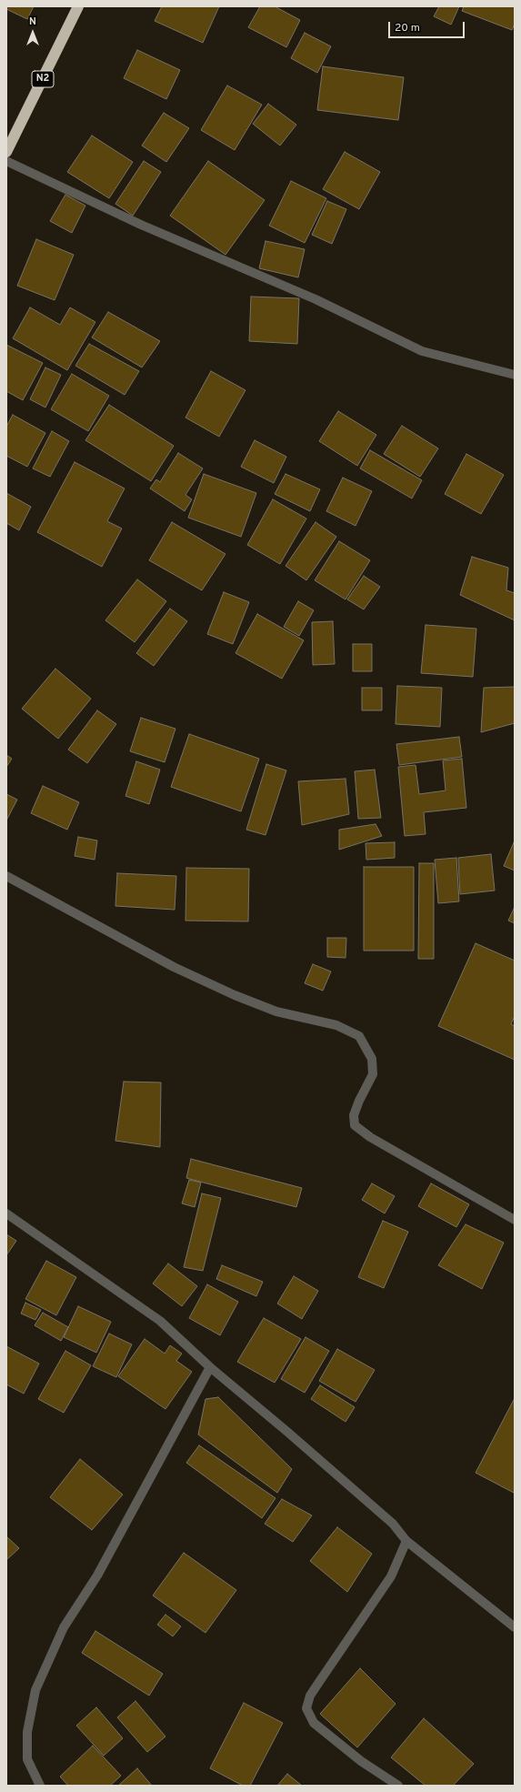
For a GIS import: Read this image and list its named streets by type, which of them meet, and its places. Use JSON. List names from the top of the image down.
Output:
{
  "streets": {
    "highway": ["N2"]
  },
  "scale_bar": "20 m",
  "north": "top"
}
